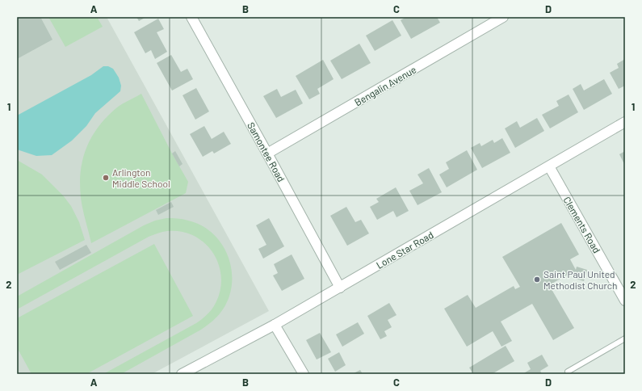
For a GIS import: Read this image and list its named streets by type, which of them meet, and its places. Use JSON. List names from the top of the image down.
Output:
{
  "streets": {
    "street": [
      "Bengalin Avenue",
      "Samontee Road",
      "Clements Road",
      "Lone Star Road"
    ]
  },
  "crossings": [
    ["Bengalin Avenue", "Samontee Road"],
    ["Samontee Road", "Lone Star Road"],
    ["Clements Road", "Lone Star Road"]
  ],
  "places": ["Arlington Middle School", "Saint Paul United Methodist Church"],
  "grid": {
    "columns": [
      "A",
      "B",
      "C",
      "D"
    ],
    "rows": ["1", "2"]
  }
}
